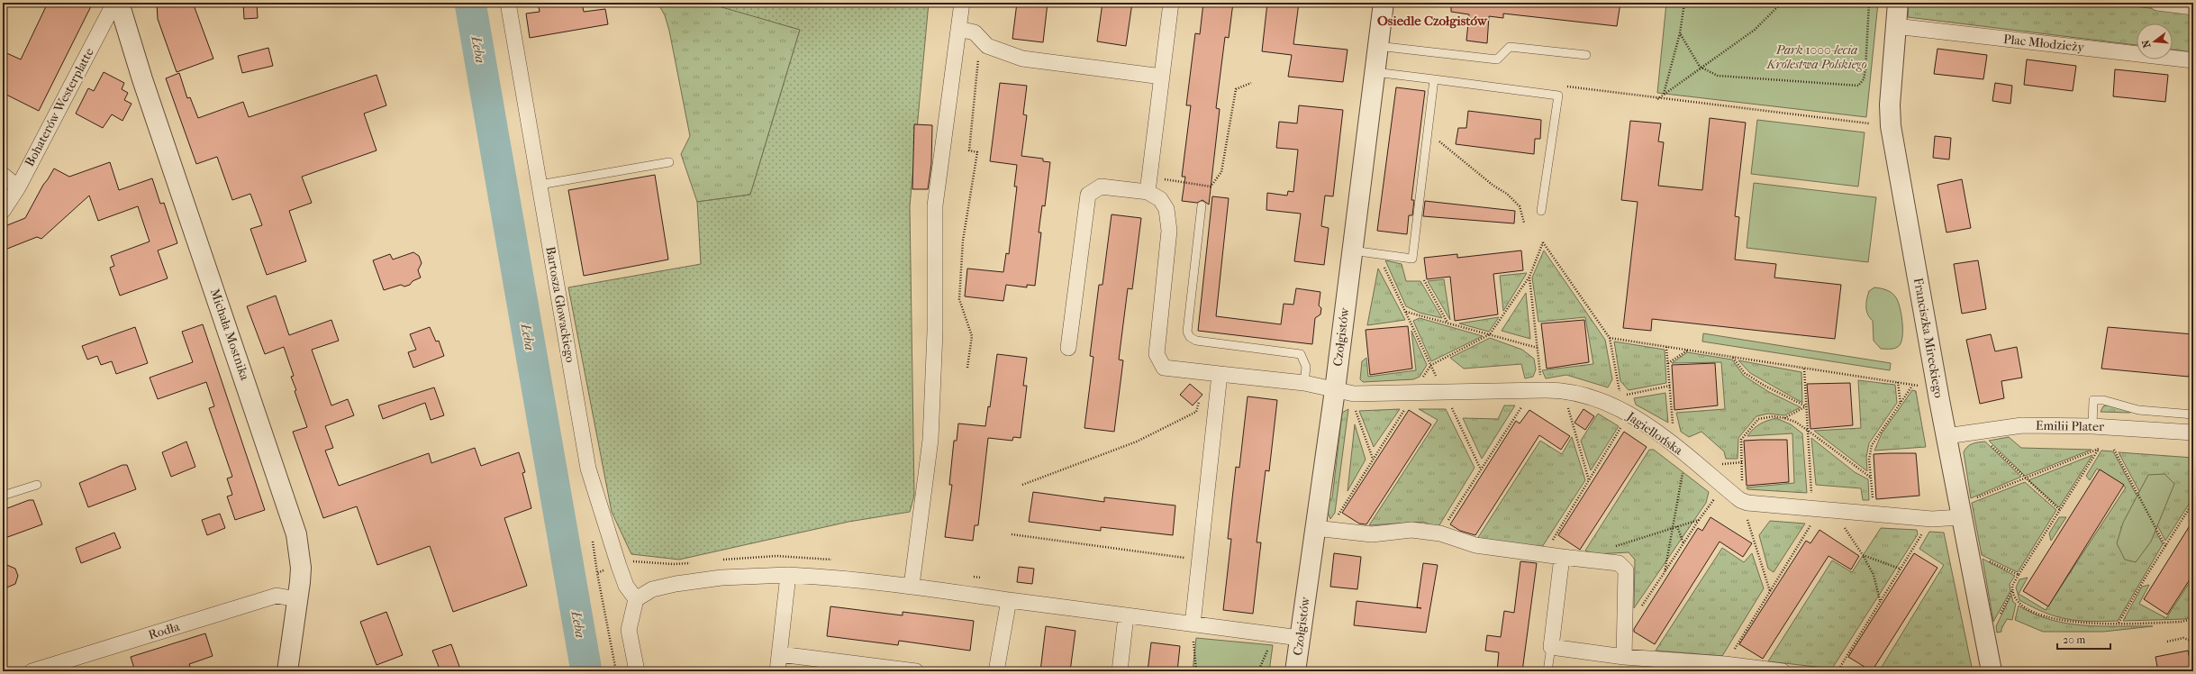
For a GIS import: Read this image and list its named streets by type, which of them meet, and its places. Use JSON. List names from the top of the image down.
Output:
{
  "streets": {
    "street": [
      "Plac Młodzieży",
      "Bohaterów Westerplatte",
      "Bartosza Głowackiego",
      "Michała Mostnika",
      "Czołgistów",
      "Franciszka Mireckiego",
      "Emilii Plater",
      "Jagiellońska",
      "Rodła"
    ]
  },
  "crossings": [
    ["Plac Młodzieży", "Franciszka Mireckiego"],
    ["Michała Mostnika", "Rodła"],
    ["Czołgistów", "Jagiellońska"],
    ["Franciszka Mireckiego", "Emilii Plater"],
    ["Franciszka Mireckiego", "Jagiellońska"]
  ],
  "districts": ["Osiedle Czołgistów"],
  "water": ["Łeba"],
  "parks": ["Park 1000-lecia Królestwa Polskiego"],
  "scale_bar": "20 m",
  "north": "left"
}
